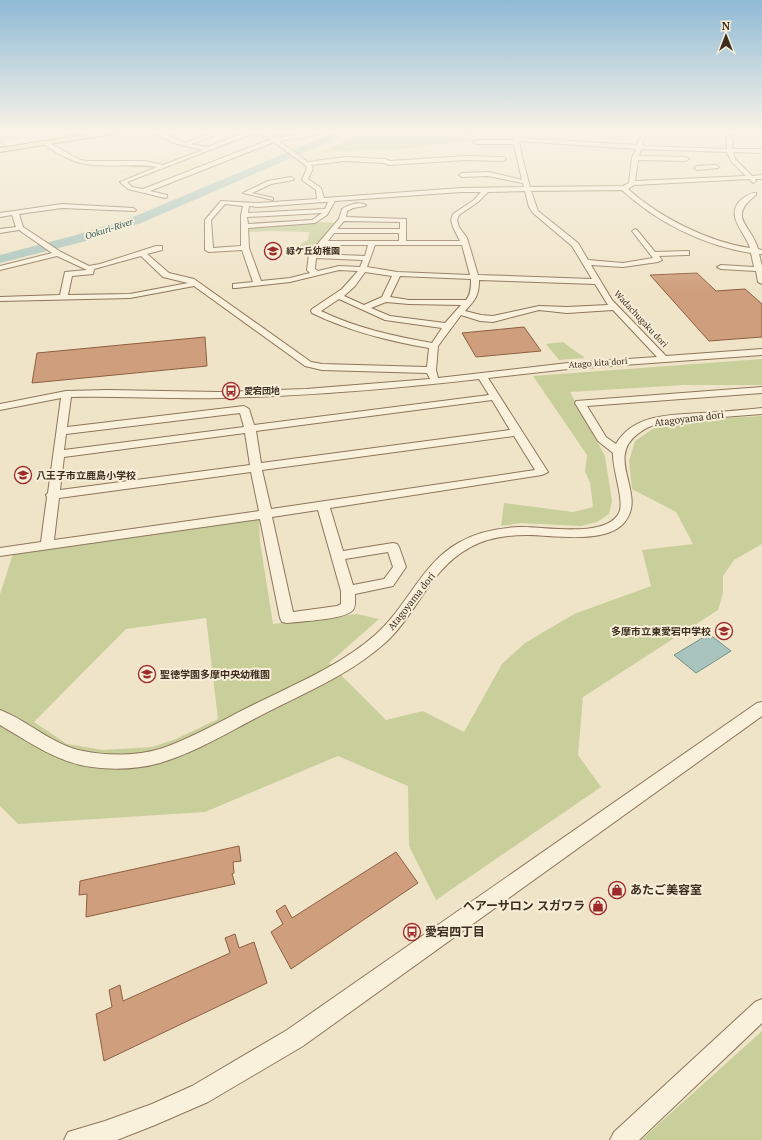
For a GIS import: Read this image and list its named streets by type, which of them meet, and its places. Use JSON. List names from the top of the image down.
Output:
{
  "streets": {
    "street": ["Wadachugaku dori", "Atago kita dori", "Atagoyama dori"]
  },
  "crossings": [
    ["Wadachugaku dori", "Atago kita dori"]
  ],
  "water": ["Ookuri-River"],
  "places": {
    "school or university": [
      "緑ケ丘幼稚園",
      "八王子市立鹿島小学校",
      "多摩市立東愛宕中学校",
      "聖徳学園多摩中央幼稚園"
    ],
    "bus stop": ["愛宕団地", "愛宕四丁目"],
    "shop": ["あたご美容室", "ヘアーサロン スガワラ"]
  },
  "north": "top"
}
